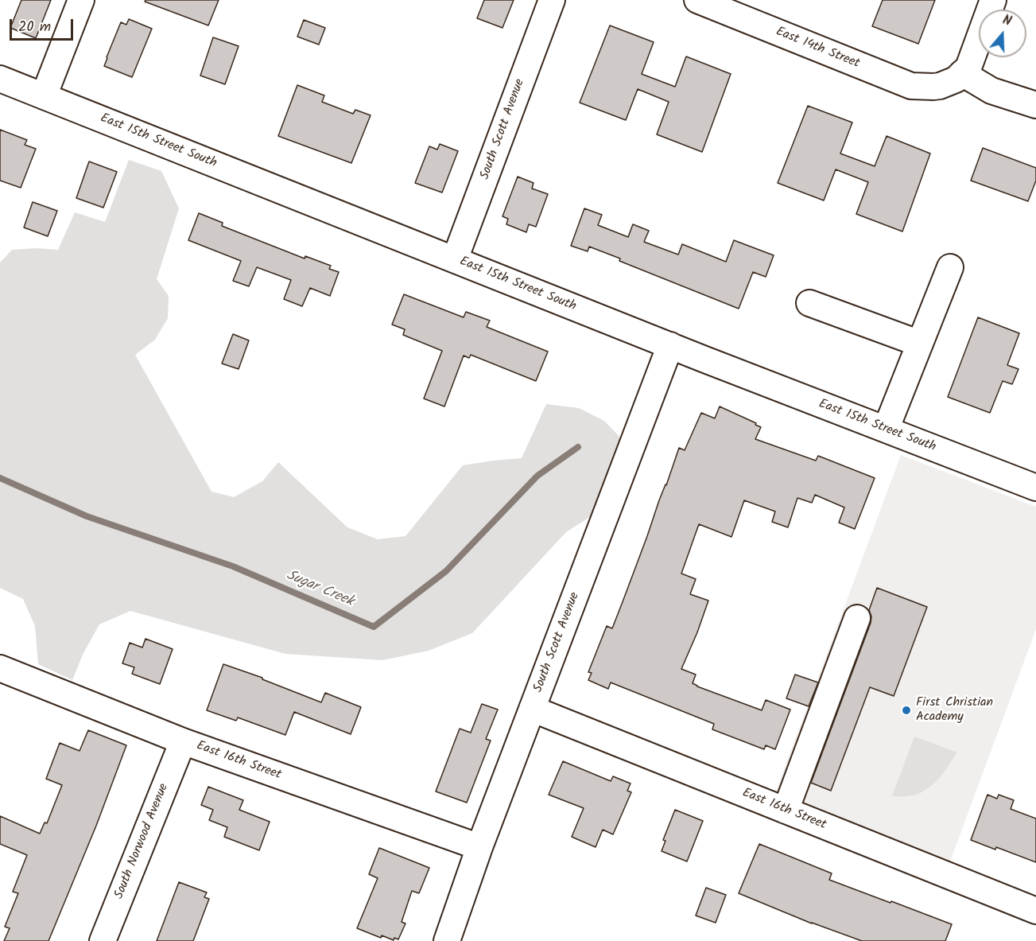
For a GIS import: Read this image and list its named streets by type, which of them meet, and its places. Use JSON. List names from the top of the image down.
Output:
{
  "streets": {
    "street": [
      "East 14th Street",
      "South Scott Avenue",
      "East 15th Street South",
      "East 16th Street",
      "South Norwood Avenue"
    ]
  },
  "crossings": [
    ["South Scott Avenue", "East 15th Street South"],
    ["South Scott Avenue", "East 16th Street"],
    ["East 16th Street", "South Norwood Avenue"]
  ],
  "water": ["Sugar Creek"],
  "places": ["First Christian Academy"],
  "scale_bar": "20 m",
  "north": "top"
}
